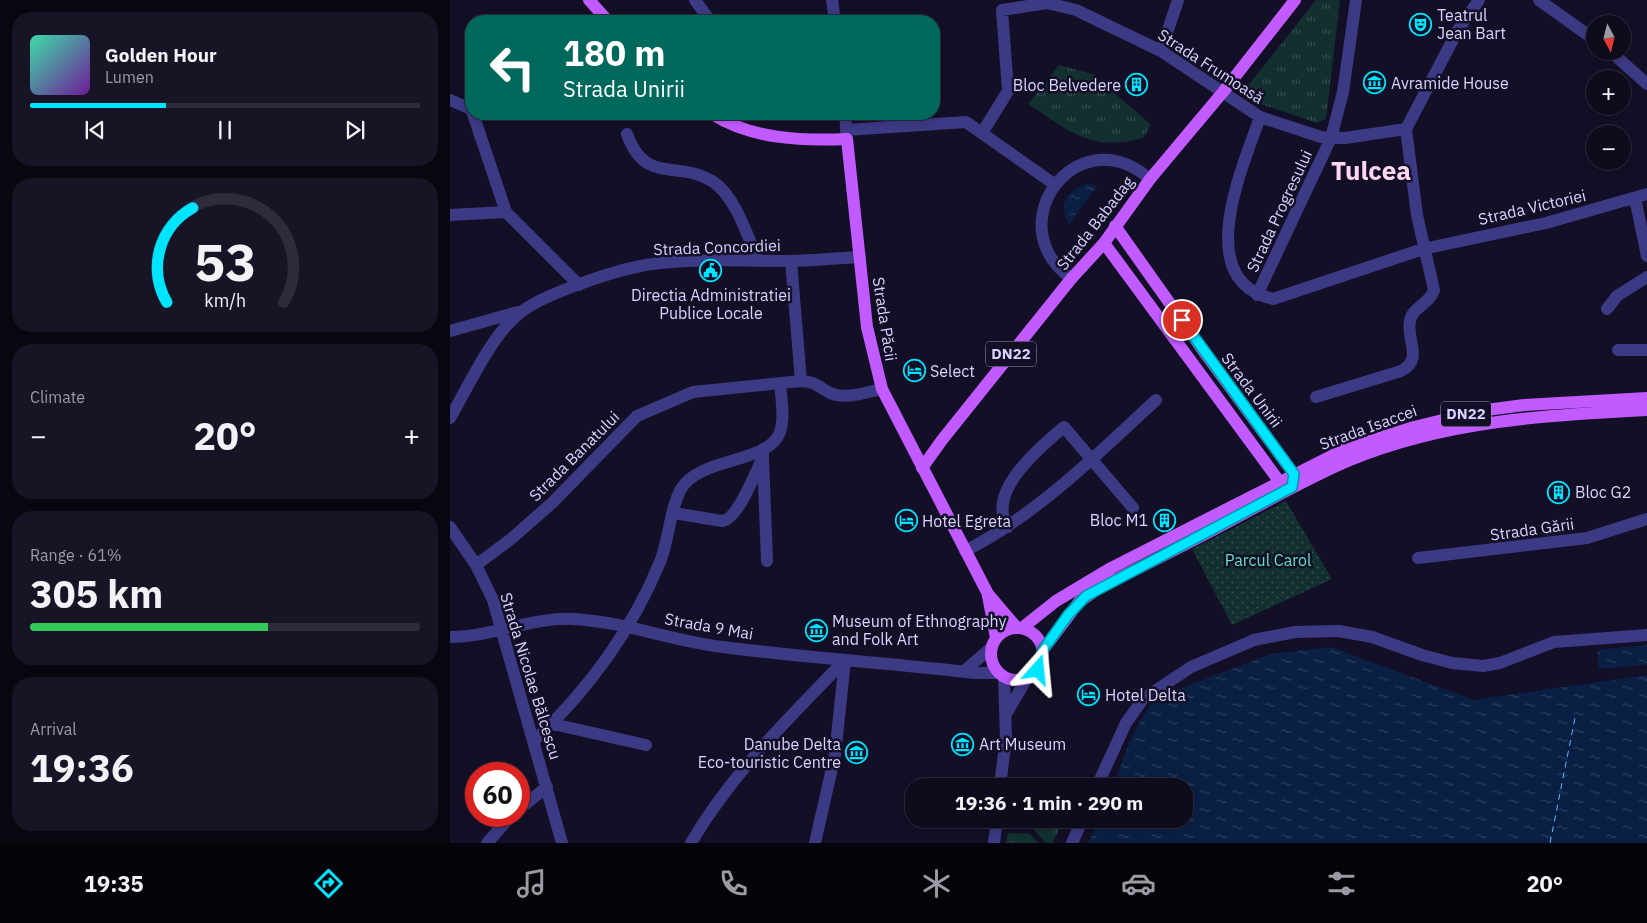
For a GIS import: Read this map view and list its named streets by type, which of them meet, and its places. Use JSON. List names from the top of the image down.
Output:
{
  "streets": {
    "main road": [
      "Strada Babadag",
      "Strada Păcii",
      "DN22",
      "Strada Unirii",
      "Strada Isaccei"
    ],
    "street": [
      "Strada Frumoasă",
      "Strada Victoriei",
      "Strada Progresului",
      "Strada Concordiei",
      "Strada Banatului",
      "Strada Gării",
      "Strada 9 Mai",
      "Strada Nicolae Bălcescu"
    ]
  },
  "crossings": [
    ["Strada Frumoasă", "Strada Progresului"],
    ["Strada Frumoasă", "Strada Babadag"],
    ["Strada Victoriei", "Strada Progresului"],
    ["Strada Babadag", "Strada Păcii"],
    ["Strada Babadag", "Strada Unirii"],
    ["Strada Concordiei", "Strada Păcii"],
    ["Strada Păcii", "Strada Isaccei"],
    ["Strada Păcii", "Strada Banatului"],
    ["Strada Păcii", "Strada 9 Mai"],
    ["Strada Unirii", "Strada Isaccei"],
    ["Strada Isaccei", "Strada 9 Mai"],
    ["Strada Banatului", "Strada Nicolae Bălcescu"],
    ["Strada 9 Mai", "Strada Nicolae Bălcescu"]
  ],
  "districts": ["Tulcea"],
  "parks": ["Parcul Carol"],
  "places": {
    "theatre": ["Teatrul Jean Bart"],
    "museum": [
      "Avramide House",
      "Museum of Ethnography and Folk Art",
      "Art Museum",
      "Danube Delta Eco-touristic Centre"
    ],
    "building": ["Bloc Belvedere", "Bloc G2", "Bloc M1"],
    "public building": ["Directia Administratiei Publice Locale"],
    "hotel": ["Select", "Hotel Egreta", "Hotel Delta"]
  },
  "north": "bottom",
  "page": {
    "map_buttons": ["+", "−"],
    "turn": ["180 m", "Strada Unirii"],
    "song": ["Golden Hour", "Lumen"],
    "tile": [
      "Climate",
      ["Range · 61%", "305 km"],
      ["Arrival", "19:36"]
    ],
    "heat": ["−", "20°", "+"],
    "limit": "60",
    "trip": "19:36 · 1 min · 290 m",
    "tabs": ["19:35", "20°"],
    "gauge": ["53", "km/h"]
  }
}
